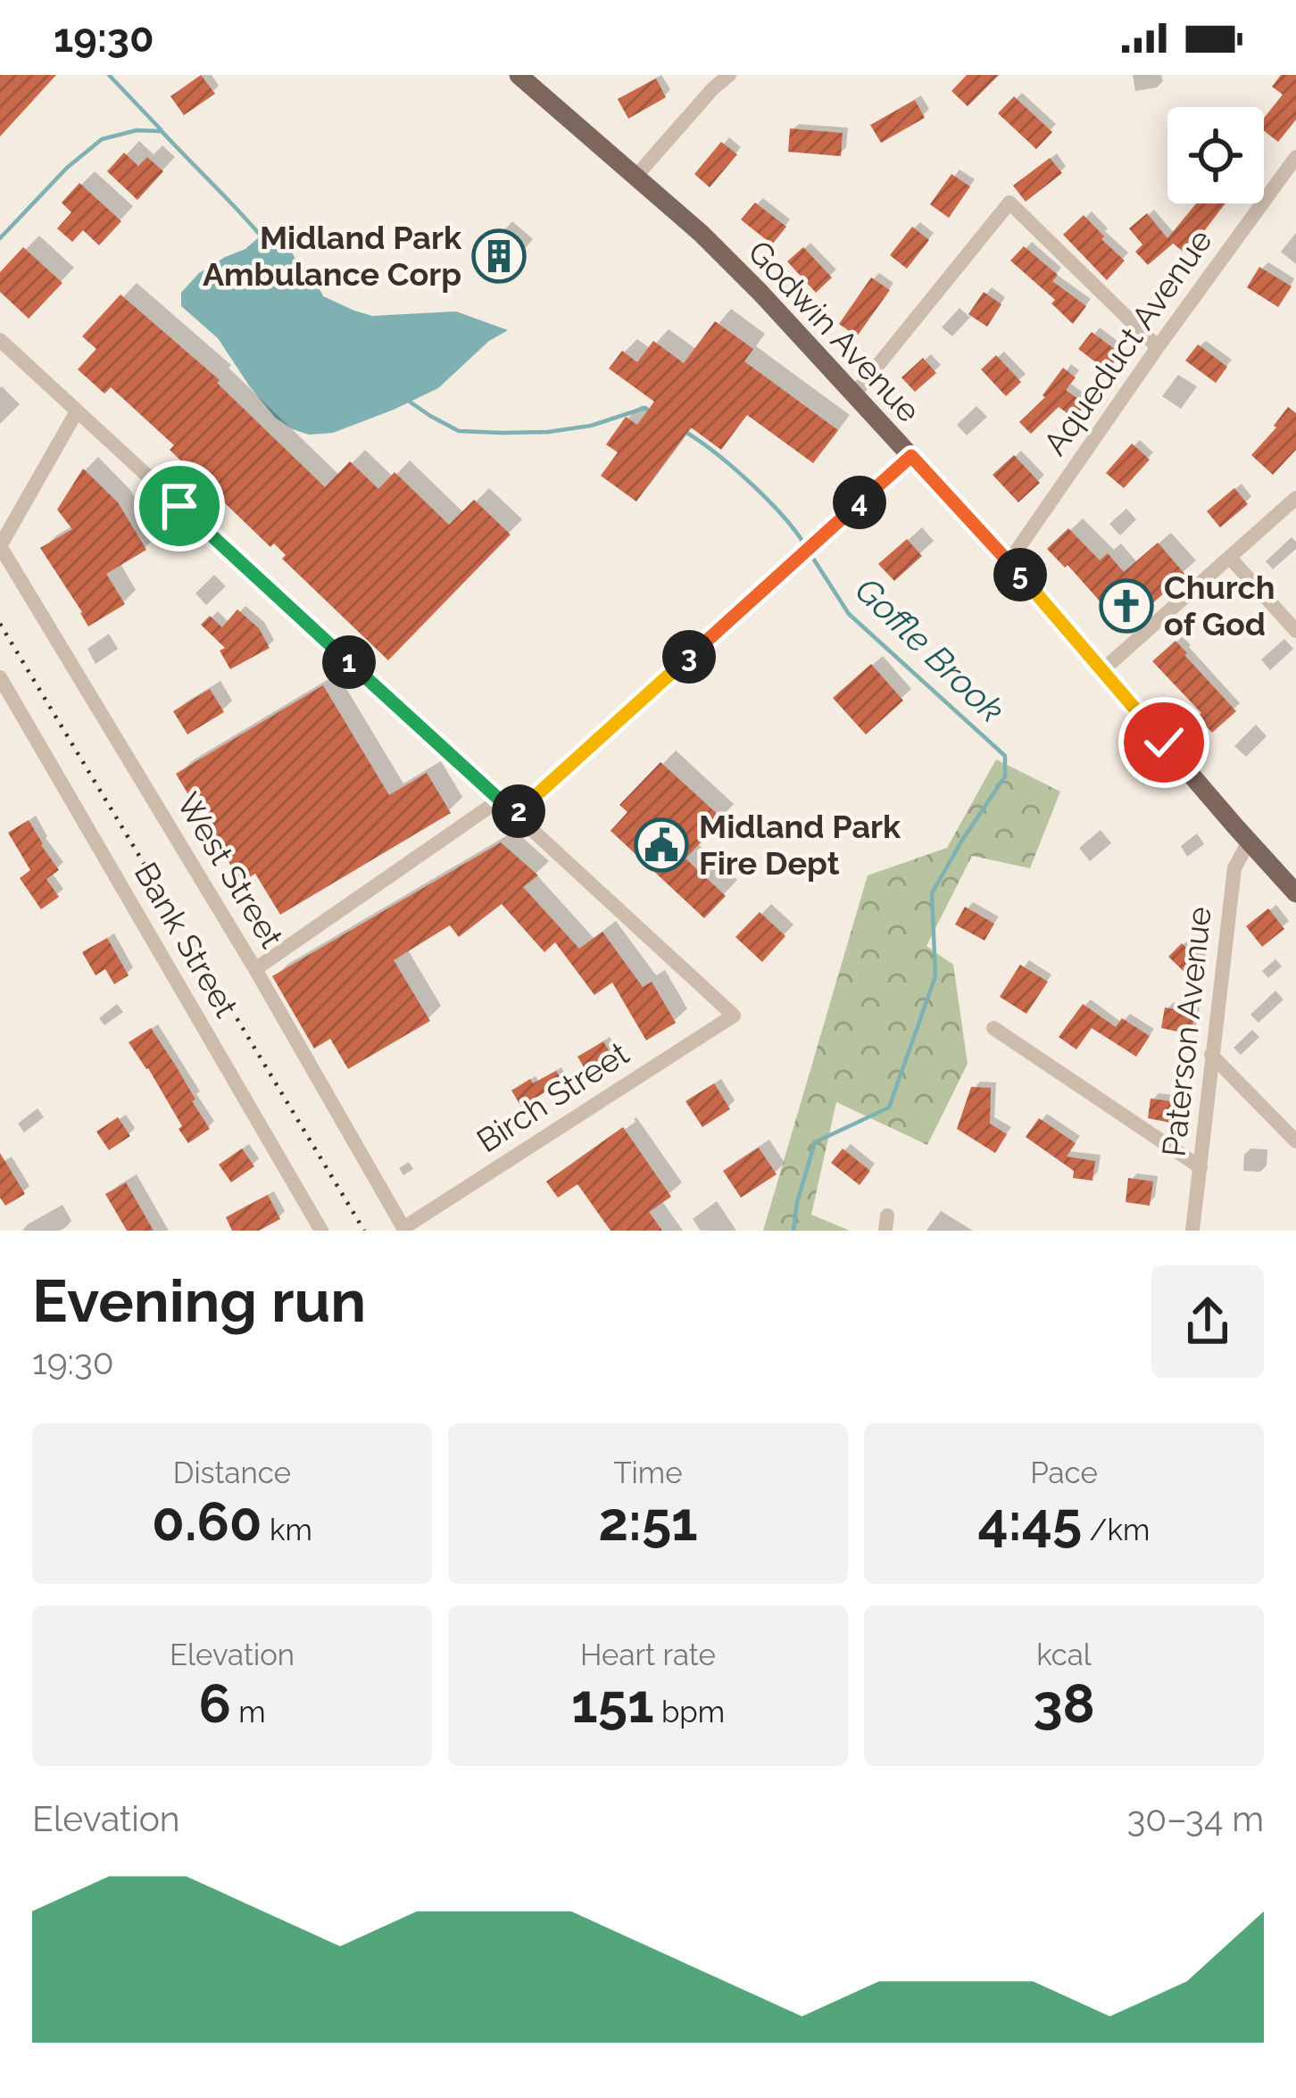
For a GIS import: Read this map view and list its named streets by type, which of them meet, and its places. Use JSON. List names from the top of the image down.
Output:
{
  "streets": {
    "main road": ["Godwin Avenue"],
    "street": [
      "Aqueduct Avenue",
      "West Street",
      "Bank Street",
      "Paterson Avenue",
      "Birch Street"
    ]
  },
  "crossings": [
    ["Godwin Avenue", "Aqueduct Avenue"],
    ["Godwin Avenue", "Paterson Avenue"],
    ["West Street", "Birch Street"]
  ],
  "water": ["Goffle Brook"],
  "places": {
    "building": ["Midland Park Ambulance Corp"],
    "church": ["Church of God"],
    "public building": ["Midland Park Fire Dept"]
  },
  "page": {
    "status": "19:30",
    "pins": [
      "4",
      "5",
      "3",
      "1",
      "2"
    ],
    "heading": ["Evening run", "19:30"],
    "stats": [
      ["Distance", "0.60 km"],
      ["Time", "2:51"],
      ["Pace", "4:45 /km"],
      ["Elevation", "6 m"],
      ["Heart rate", "151 bpm"],
      ["kcal", "38"]
    ],
    "chart": ["Elevation", "30–34 m"]
  }
}
